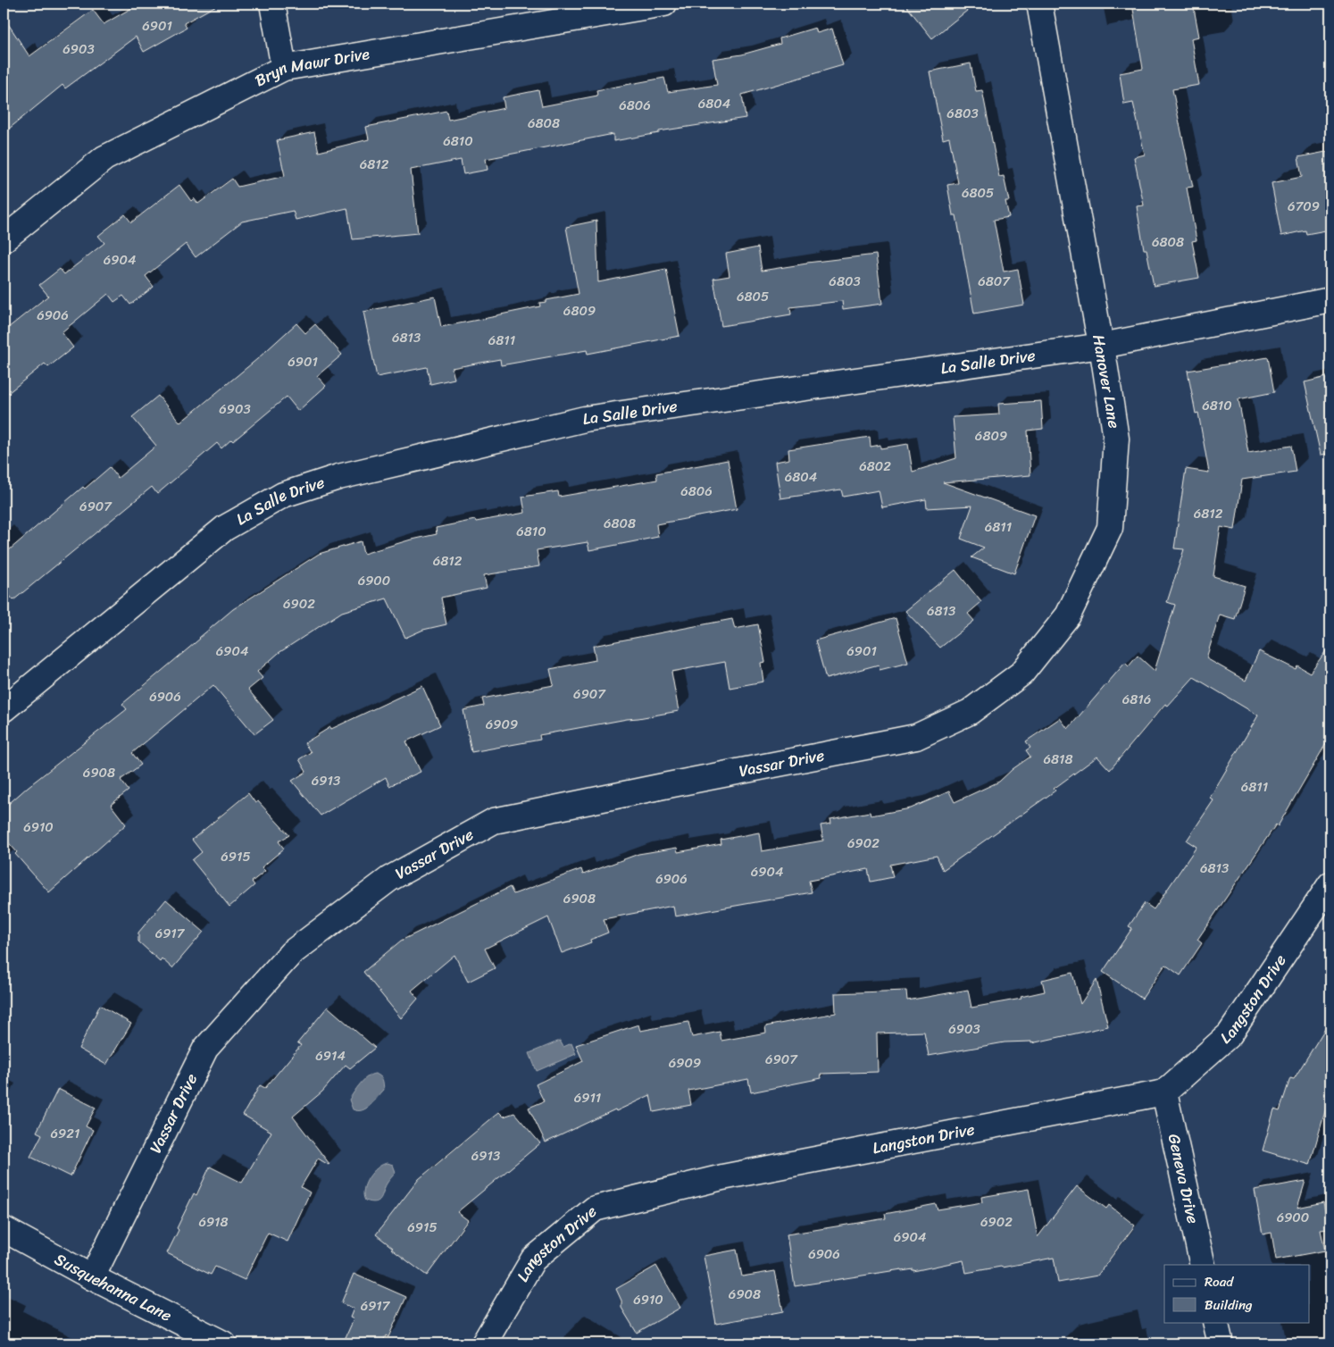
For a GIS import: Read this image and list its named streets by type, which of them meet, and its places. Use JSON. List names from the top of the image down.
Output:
{
  "streets": {
    "street": [
      "Bryn Mawr Drive",
      "La Salle Drive",
      "Hanover Lane",
      "Vassar Drive",
      "Langston Drive",
      "Geneva Drive",
      "Susquehanna Lane"
    ]
  },
  "crossings": [
    ["La Salle Drive", "Hanover Lane"],
    ["Hanover Lane", "Vassar Drive"],
    ["Vassar Drive", "Susquehanna Lane"],
    ["Langston Drive", "Geneva Drive"]
  ],
  "house_numbers": [
    "6901",
    "6903",
    "6804",
    "6806",
    "6803",
    "6808",
    "6810",
    "6812",
    "6805",
    "6709",
    "6808",
    "6904",
    "6803",
    "6807",
    "6805",
    "6809",
    "6906",
    "6813",
    "6811",
    "6901",
    "6810",
    "6903",
    "6809",
    "6802",
    "6804",
    "6806",
    "6907",
    "6812",
    "6808",
    "6811",
    "6810",
    "6812",
    "6900",
    "6902",
    "6813",
    "6904",
    "6901",
    "6907",
    "6906",
    "6816",
    "6909",
    "6818",
    "6908",
    "6913",
    "6811",
    "6910",
    "6902",
    "6915",
    "6813",
    "6904",
    "6906",
    "6908",
    "6917",
    "6903",
    "6914",
    "6907",
    "6909",
    "6911",
    "6921",
    "6913",
    "6900",
    "6918",
    "6902",
    "6915",
    "6904",
    "6906",
    "6908",
    "6910",
    "6917"
  ],
  "legend": ["Road", "Building"]
}
